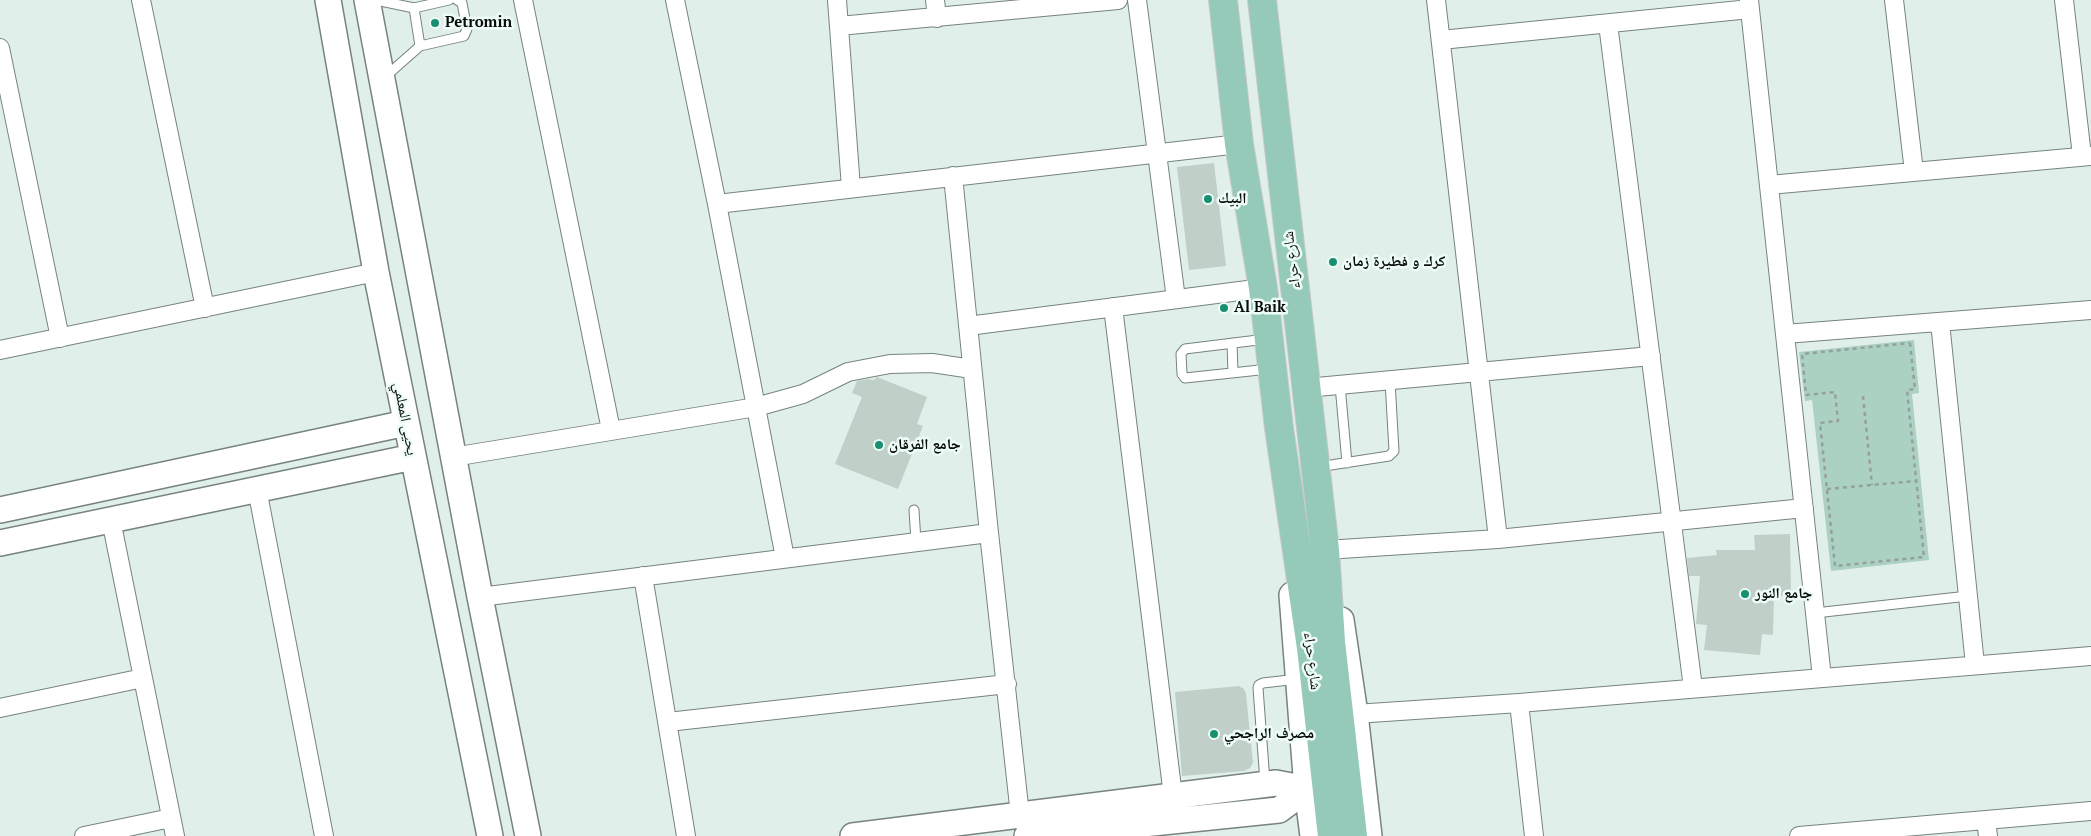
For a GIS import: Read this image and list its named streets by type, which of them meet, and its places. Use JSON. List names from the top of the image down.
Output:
{
  "streets": {
    "main road": ["شارع حراء"],
    "street": ["يحيى المعلمي"]
  },
  "places": [
    "Petromin",
    "البيك",
    "كرك و فطيرة زمان",
    "Al Baik",
    "جامع الفرقان",
    "جامع النور",
    "مصرف الراجحي"
  ]
}
